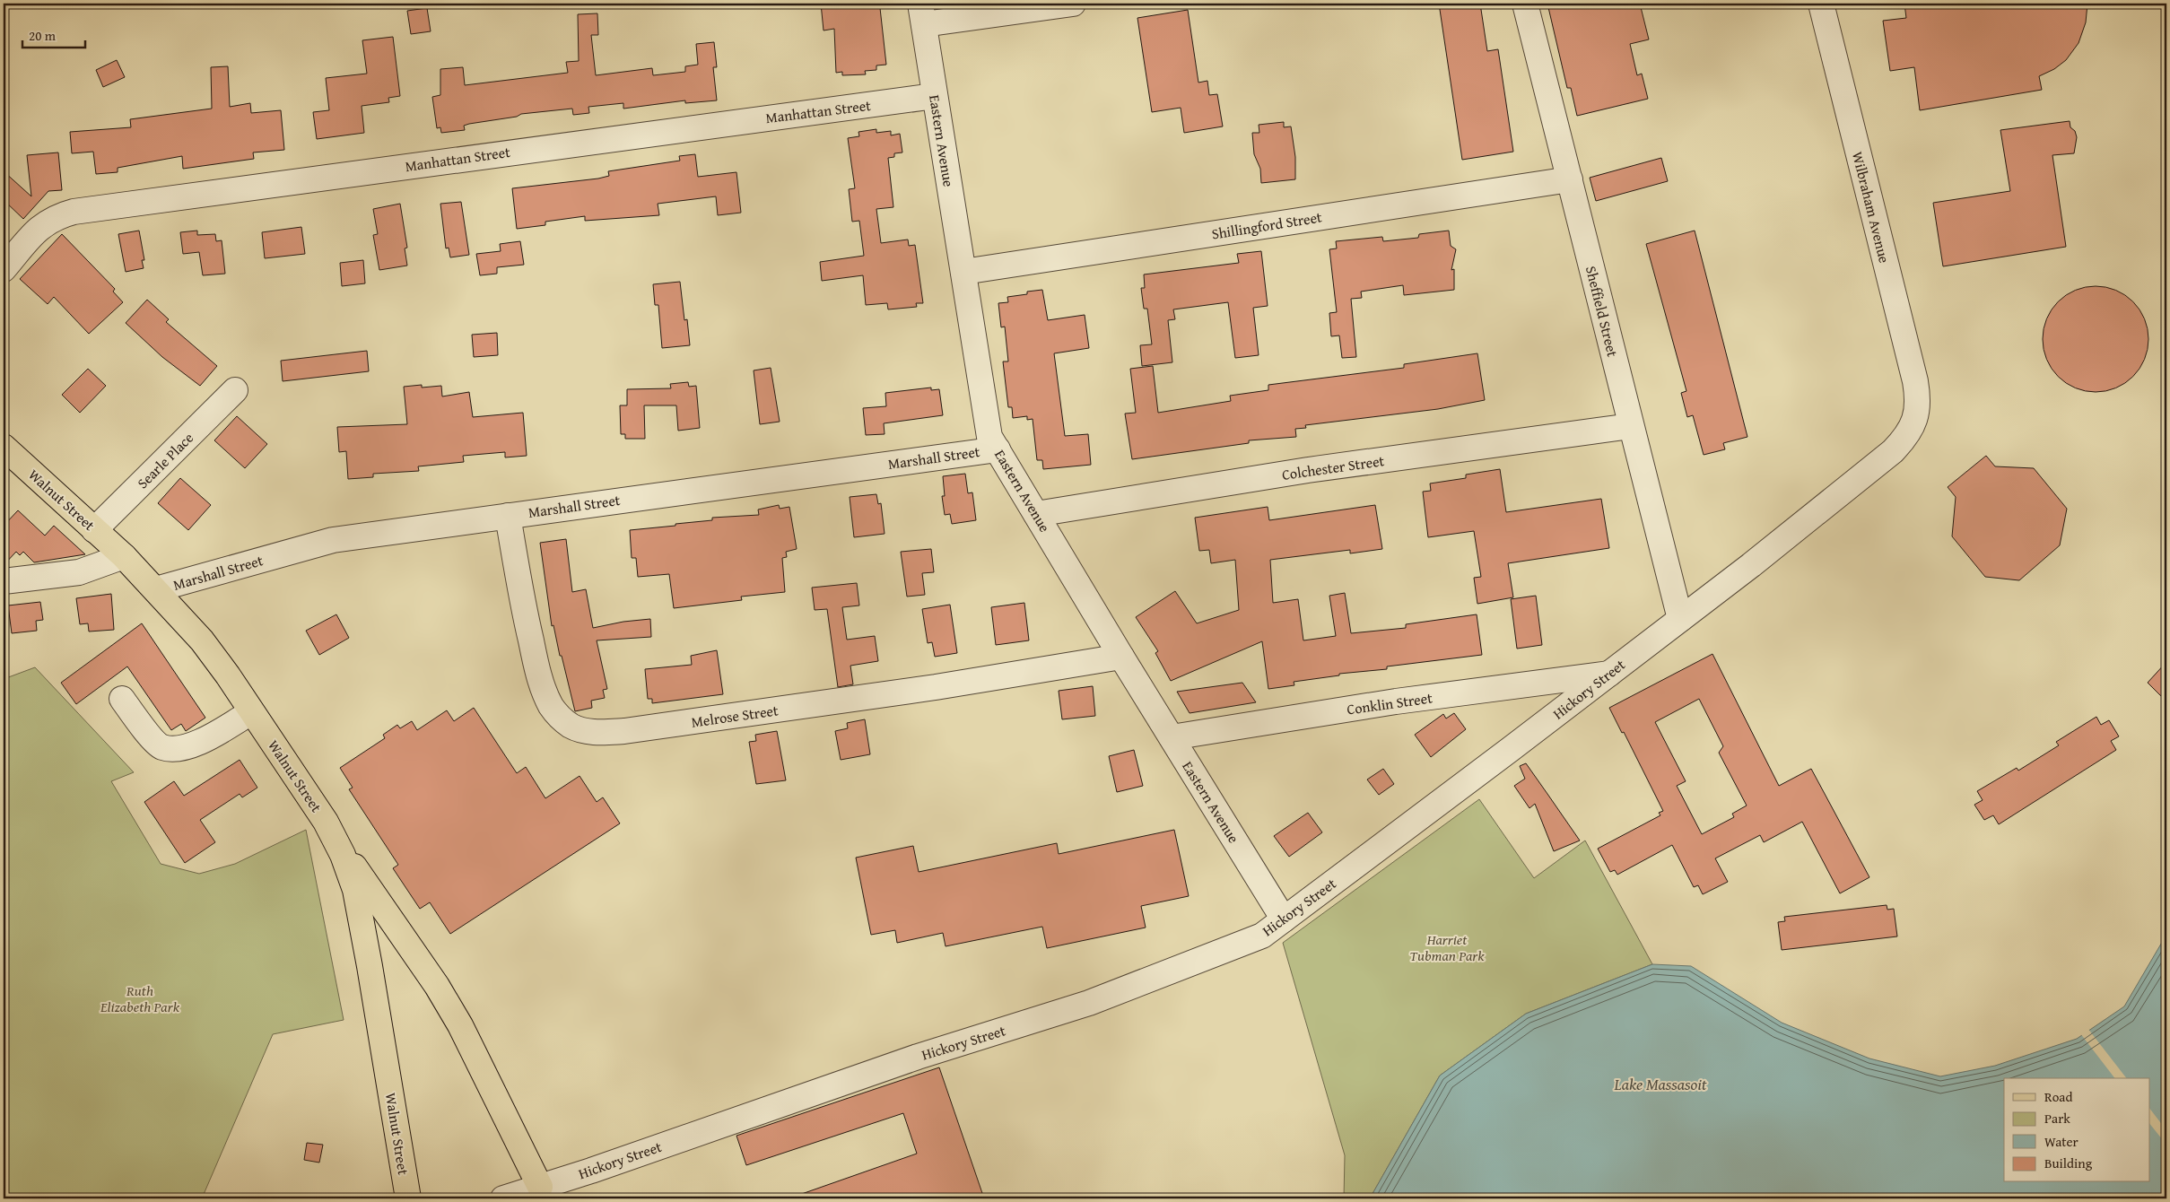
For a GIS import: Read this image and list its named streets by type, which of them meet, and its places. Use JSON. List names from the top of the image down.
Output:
{
  "streets": {
    "main road": ["Walnut Street"],
    "street": [
      "Manhattan Street",
      "Eastern Avenue",
      "Wilbraham Avenue",
      "Shillingford Street",
      "Sheffield Street",
      "Marshall Street",
      "Searle Place",
      "Colchester Street",
      "Hickory Street",
      "Conklin Street",
      "Melrose Street"
    ]
  },
  "crossings": [
    ["Manhattan Street", "Eastern Avenue"],
    ["Eastern Avenue", "Shillingford Street"],
    ["Eastern Avenue", "Marshall Street"],
    ["Eastern Avenue", "Colchester Street"],
    ["Eastern Avenue", "Hickory Street"],
    ["Eastern Avenue", "Conklin Street"],
    ["Eastern Avenue", "Melrose Street"],
    ["Wilbraham Avenue", "Hickory Street"],
    ["Shillingford Street", "Sheffield Street"],
    ["Sheffield Street", "Colchester Street"],
    ["Sheffield Street", "Hickory Street"],
    ["Marshall Street", "Walnut Street"],
    ["Marshall Street", "Melrose Street"],
    ["Searle Place", "Walnut Street"],
    ["Hickory Street", "Conklin Street"]
  ],
  "water": ["Lake Massasoit"],
  "parks": ["Harriet Tubman Park", "Ruth Elizabeth Park"],
  "legend": [
    "Road",
    "Park",
    "Water",
    "Building"
  ],
  "scale_bar": "20 m"
}
